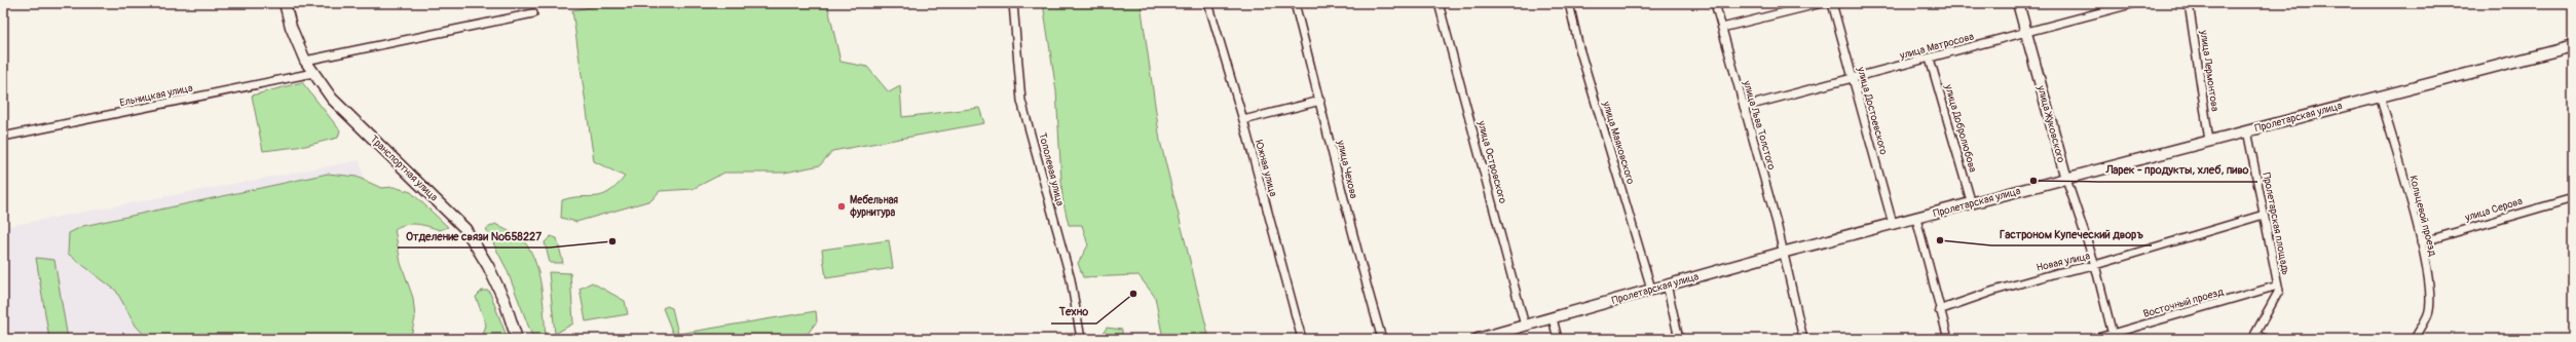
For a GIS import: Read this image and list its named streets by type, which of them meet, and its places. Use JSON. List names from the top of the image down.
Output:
{
  "streets": {
    "street": [
      "улица Матросова",
      "улица Лермонтова",
      "Ельницкая улица",
      "улица Достоевского",
      "Пролетарская улица",
      "улица Жуковского",
      "улица Льва Толстого",
      "улица Добролюбова",
      "улица Маяковского",
      "улица Островского",
      "Транспортная улица",
      "Южная улица",
      "Тополевая улица",
      "улица Чехова",
      "улица Серова",
      "Кольцевой проезд",
      "Пролетарская площадь",
      "Новая улица",
      "Восточный проезд"
    ]
  },
  "crossings": [
    ["улица Матросова", "улица Достоевского"],
    ["улица Матросова", "улица Жуковского"],
    ["улица Матросова", "улица Льва Толстого"],
    ["улица Матросова", "улица Добролюбова"],
    ["улица Лермонтова", "Пролетарская улица"],
    ["Ельницкая улица", "Транспортная улица"],
    ["улица Достоевского", "Пролетарская улица"],
    ["Пролетарская улица", "улица Жуковского"],
    ["Пролетарская улица", "улица Льва Толстого"],
    ["Пролетарская улица", "улица Добролюбова"],
    ["Пролетарская улица", "улица Маяковского"],
    ["Пролетарская улица", "улица Островского"],
    ["Пролетарская улица", "Кольцевой проезд"],
    ["Пролетарская улица", "Пролетарская площадь"],
    ["улица Жуковского", "Новая улица"],
    ["улица Жуковского", "Восточный проезд"],
    ["улица Серова", "Кольцевой проезд"],
    ["Пролетарская площадь", "Новая улица"],
    ["Пролетарская площадь", "Восточный проезд"]
  ],
  "places": [
    "Ларек - продукты, хлеб, пиво",
    "Мебельная фурнитура",
    "Гастроном Купеческий дворъ",
    "Отделение связи №658227",
    "Техно"
  ]
}
